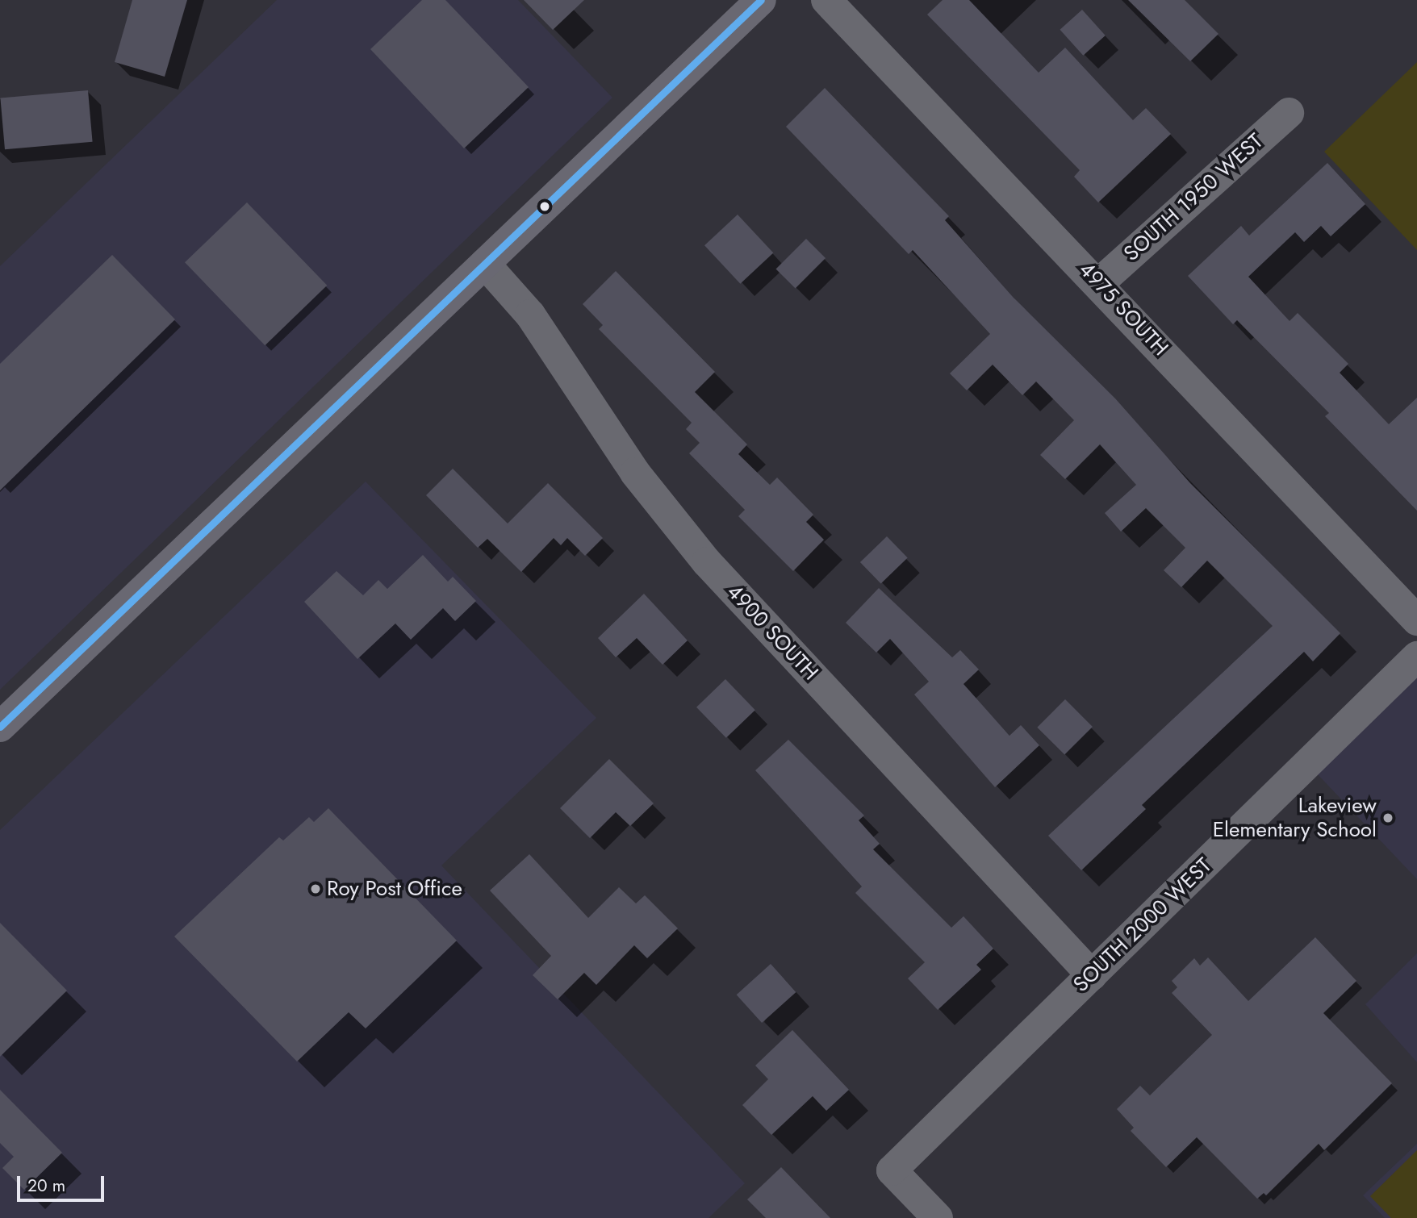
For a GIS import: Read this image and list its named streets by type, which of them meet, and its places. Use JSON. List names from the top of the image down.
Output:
{
  "streets": {
    "street": [
      "SOUTH 1950 WEST",
      "4975 SOUTH",
      "4900 SOUTH",
      "SOUTH 2000 WEST"
    ]
  },
  "crossings": [
    ["SOUTH 1950 WEST", "4975 SOUTH"],
    ["4900 SOUTH", "SOUTH 2000 WEST"]
  ],
  "places": ["Lakeview Elementary School", "Roy Post Office"],
  "scale_bar": "20 m"
}
